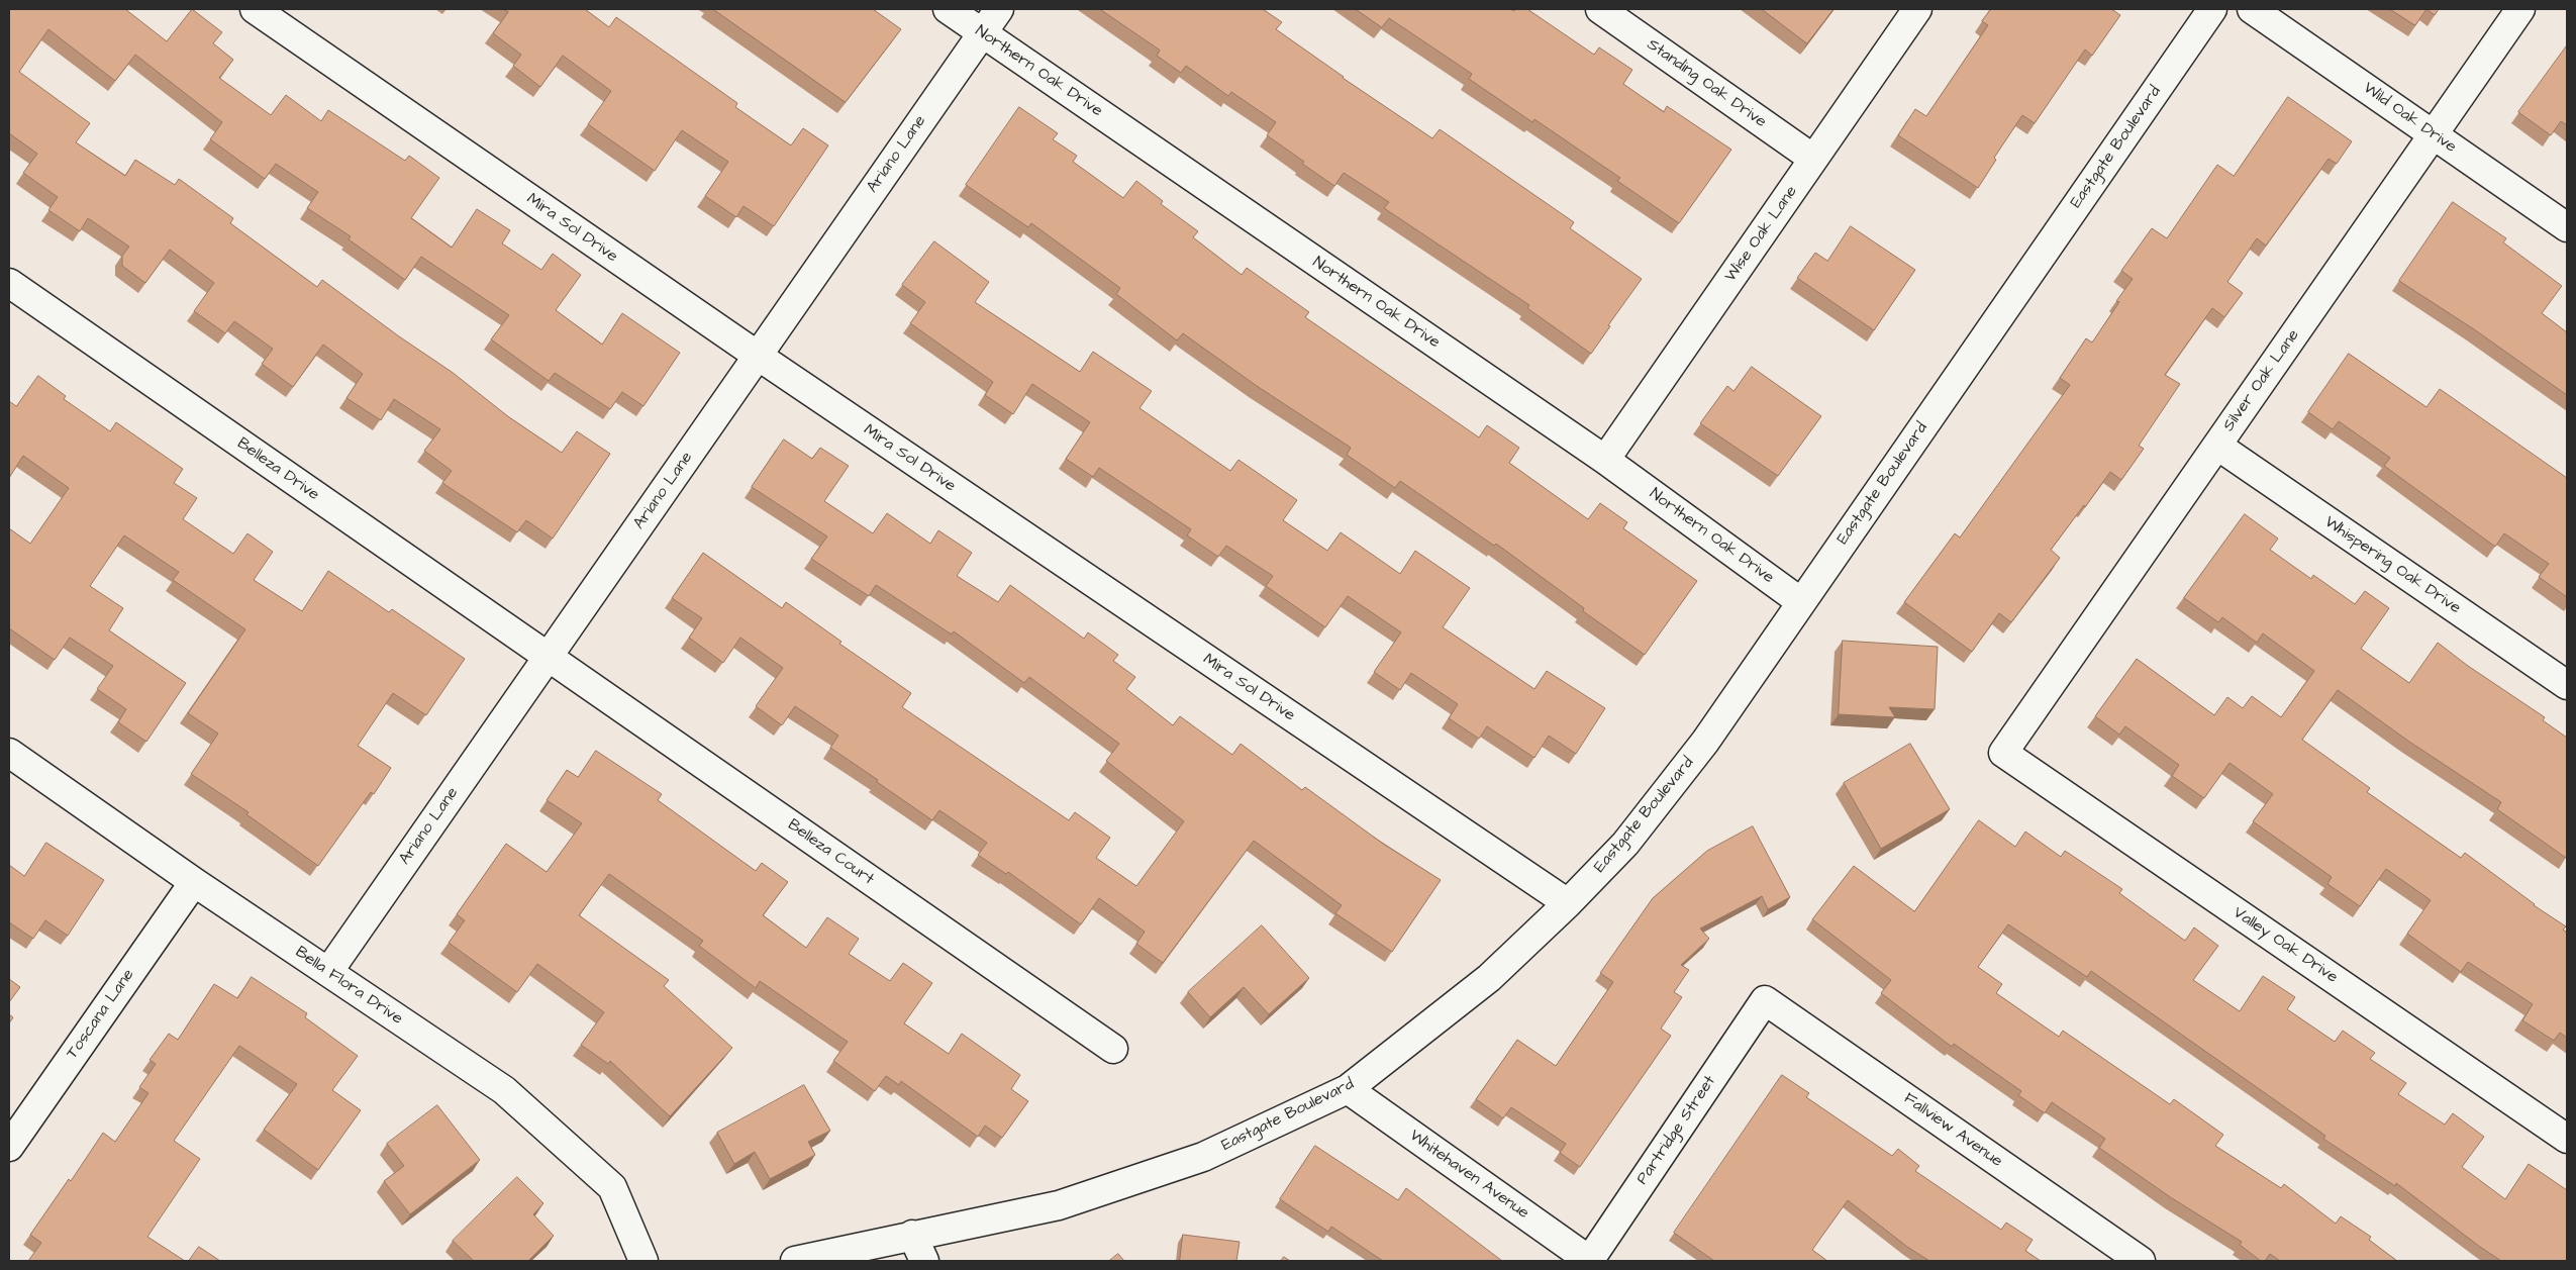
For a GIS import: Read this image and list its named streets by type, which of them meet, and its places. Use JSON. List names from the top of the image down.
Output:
{
  "streets": {
    "street": [
      "Northern Oak Drive",
      "Standing Oak Drive",
      "Wild Oak Drive",
      "Eastgate Boulevard",
      "Ariano Lane",
      "Mira Sol Drive",
      "Wise Oak Lane",
      "Silver Oak Lane",
      "Belleza Drive",
      "Whispering Oak Drive",
      "Belleza Court",
      "Valley Oak Drive",
      "Bella Flora Drive",
      "Toscana Lane",
      "Partridge Street",
      "Fallview Avenue",
      "Whitehaven Avenue"
    ]
  },
  "crossings": [
    ["Northern Oak Drive", "Eastgate Boulevard"],
    ["Northern Oak Drive", "Ariano Lane"],
    ["Northern Oak Drive", "Wise Oak Lane"],
    ["Standing Oak Drive", "Wise Oak Lane"],
    ["Wild Oak Drive", "Silver Oak Lane"],
    ["Eastgate Boulevard", "Mira Sol Drive"],
    ["Eastgate Boulevard", "Whitehaven Avenue"],
    ["Ariano Lane", "Mira Sol Drive"],
    ["Ariano Lane", "Belleza Drive"],
    ["Ariano Lane", "Belleza Court"],
    ["Ariano Lane", "Bella Flora Drive"],
    ["Silver Oak Lane", "Whispering Oak Drive"],
    ["Silver Oak Lane", "Valley Oak Drive"],
    ["Belleza Drive", "Belleza Court"],
    ["Bella Flora Drive", "Toscana Lane"],
    ["Partridge Street", "Fallview Avenue"],
    ["Partridge Street", "Whitehaven Avenue"]
  ]
}
